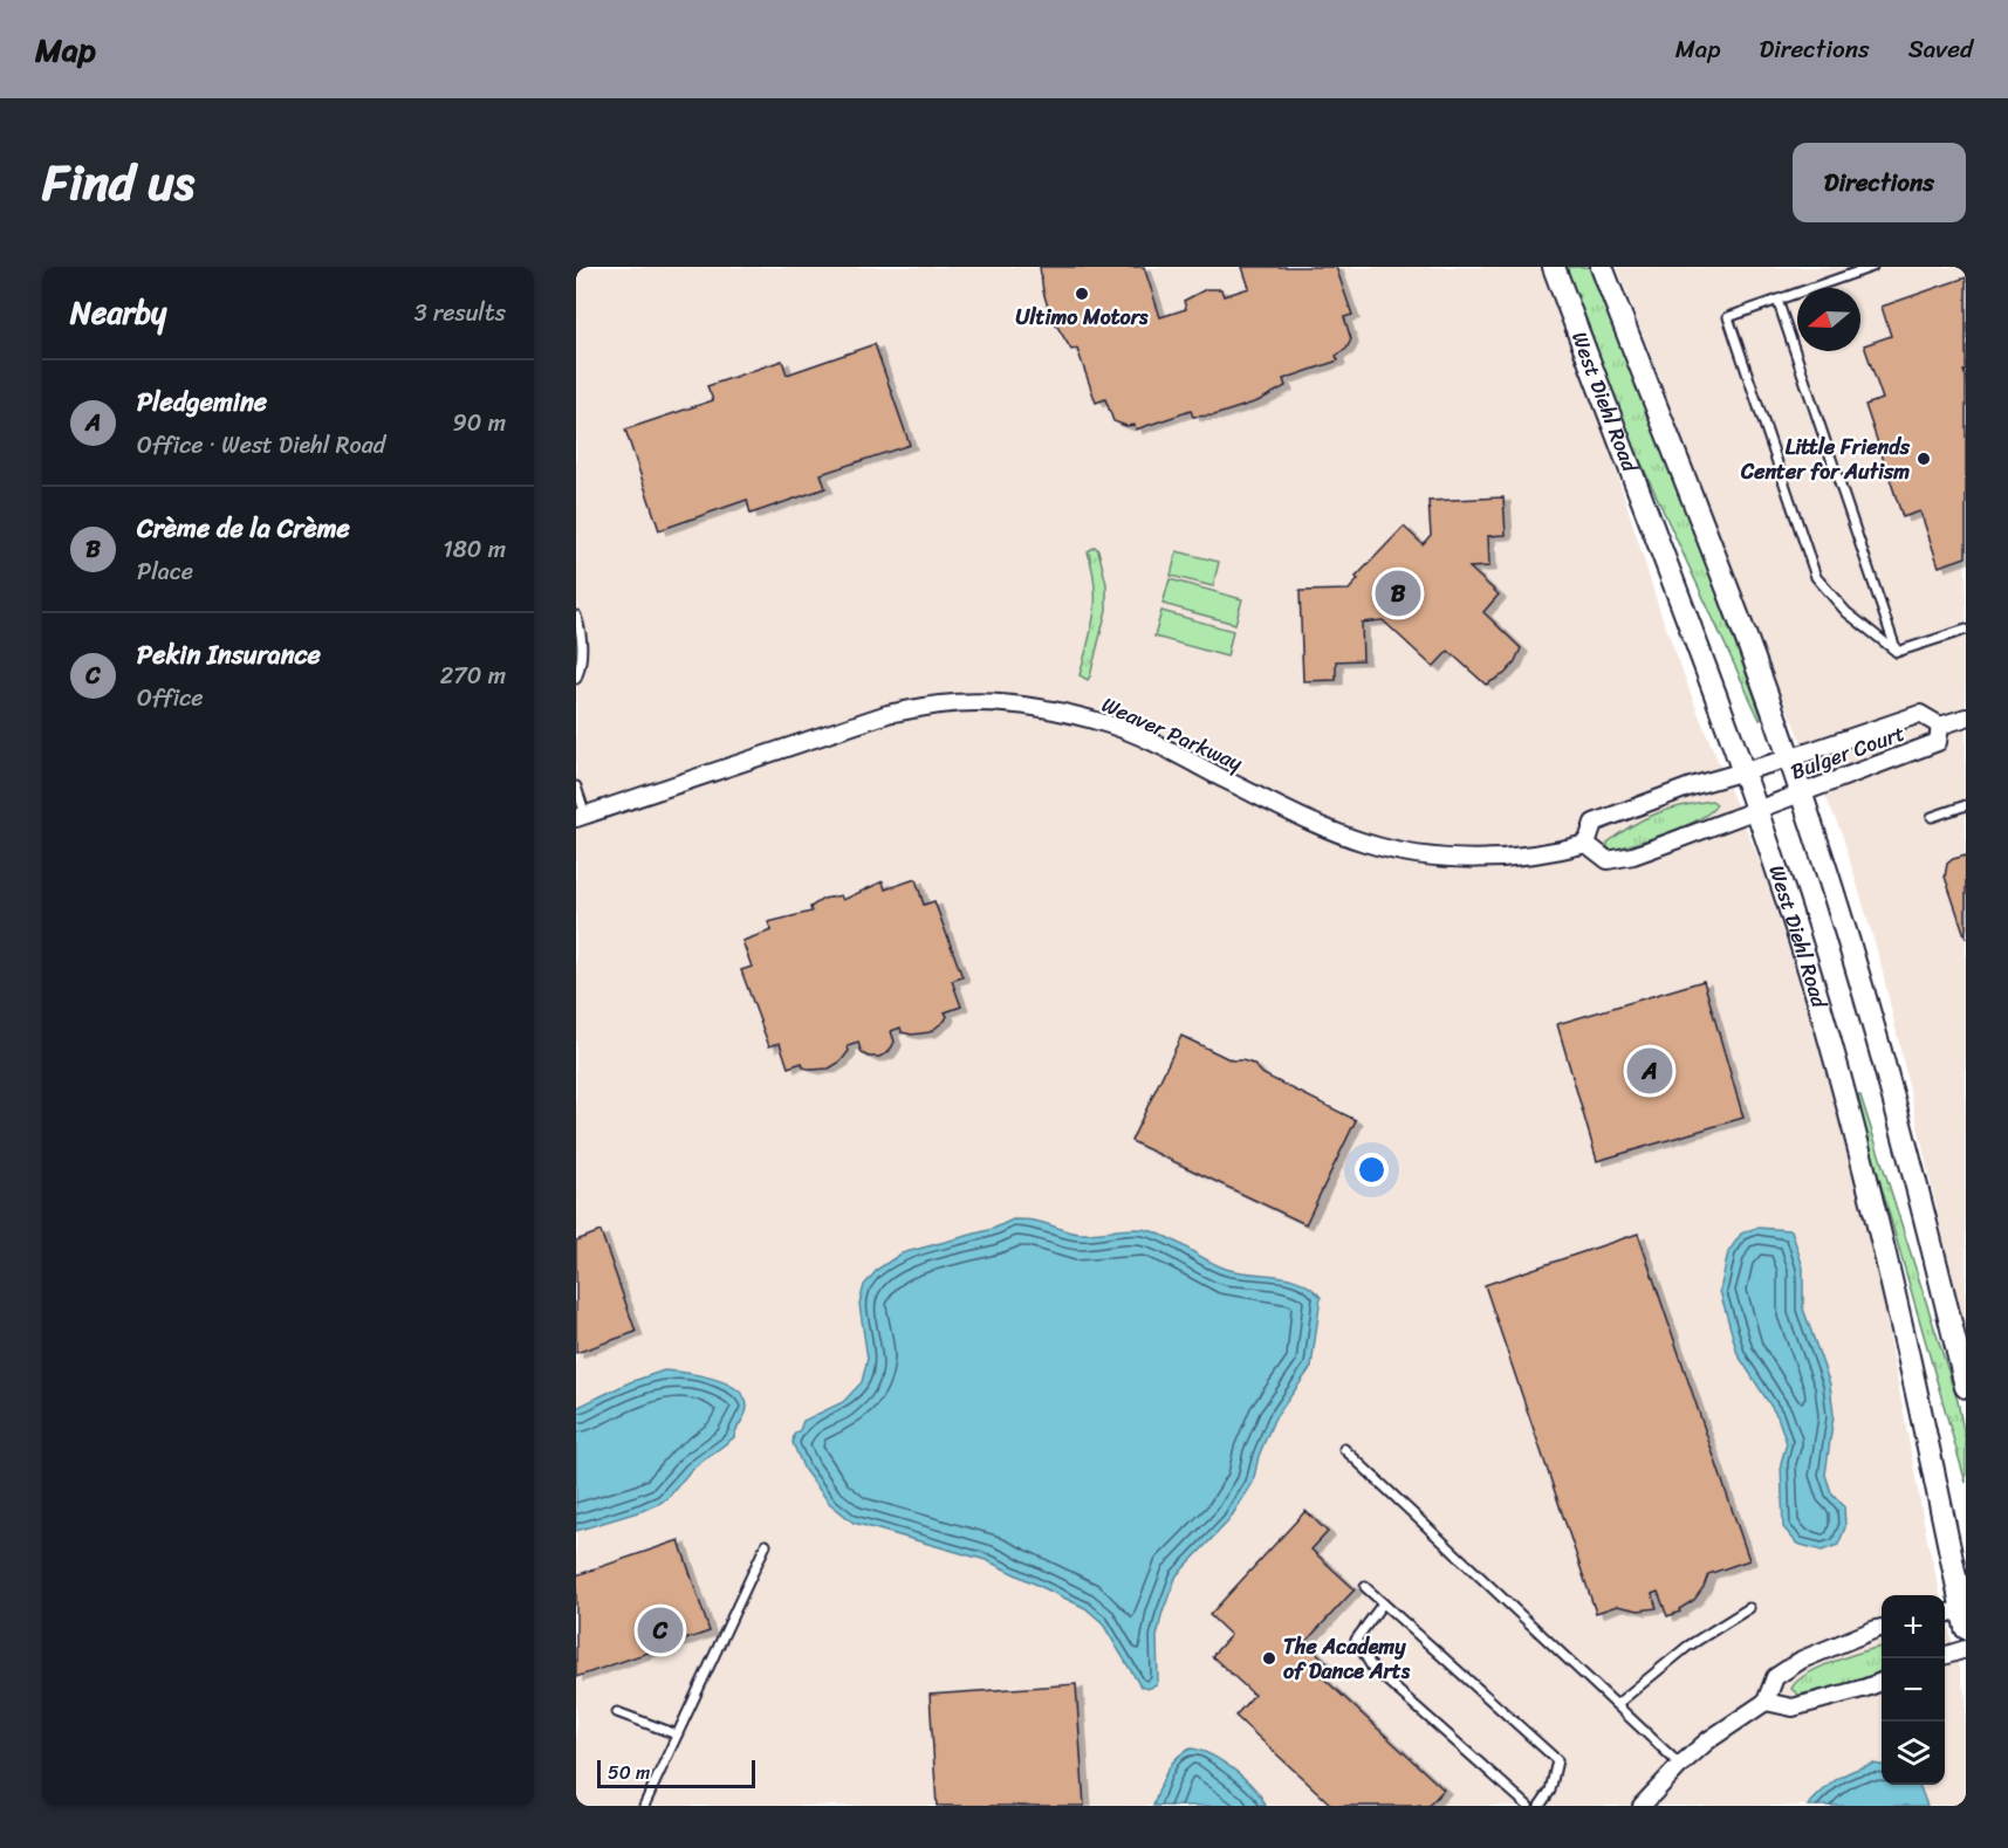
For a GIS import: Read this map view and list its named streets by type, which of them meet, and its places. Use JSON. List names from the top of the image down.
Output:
{
  "streets": {
    "street": ["West Diehl Road", "Weaver Parkway", "Bulger Court"]
  },
  "crossings": [
    ["West Diehl Road", "Bulger Court"]
  ],
  "places": ["Ultimo Motors", "Little Friends Center for Autism", "The Academy of Dance Arts"],
  "scale_bar": "50 m",
  "north": "left",
  "page": {
    "header": "Map",
    "nav": ["Map", "Directions", "Saved"],
    "title": "Find us",
    "buttons": "Directions",
    "heading": ["Nearby", "3 results"],
    "list": [
      {
        "mark": "A",
        "name": "Pledgemine",
        "note": "Office · West Diehl Road",
        "value": "90 m"
      },
      {
        "mark": "B",
        "name": "Crème de la Crème",
        "note": "Place",
        "value": "180 m"
      },
      {
        "mark": "C",
        "name": "Pekin Insurance",
        "note": "Office",
        "value": "270 m"
      }
    ],
    "pins": ["B", "A", "C"],
    "map_buttons": ["+", "−"],
    "scale": "50 m"
  }
}
